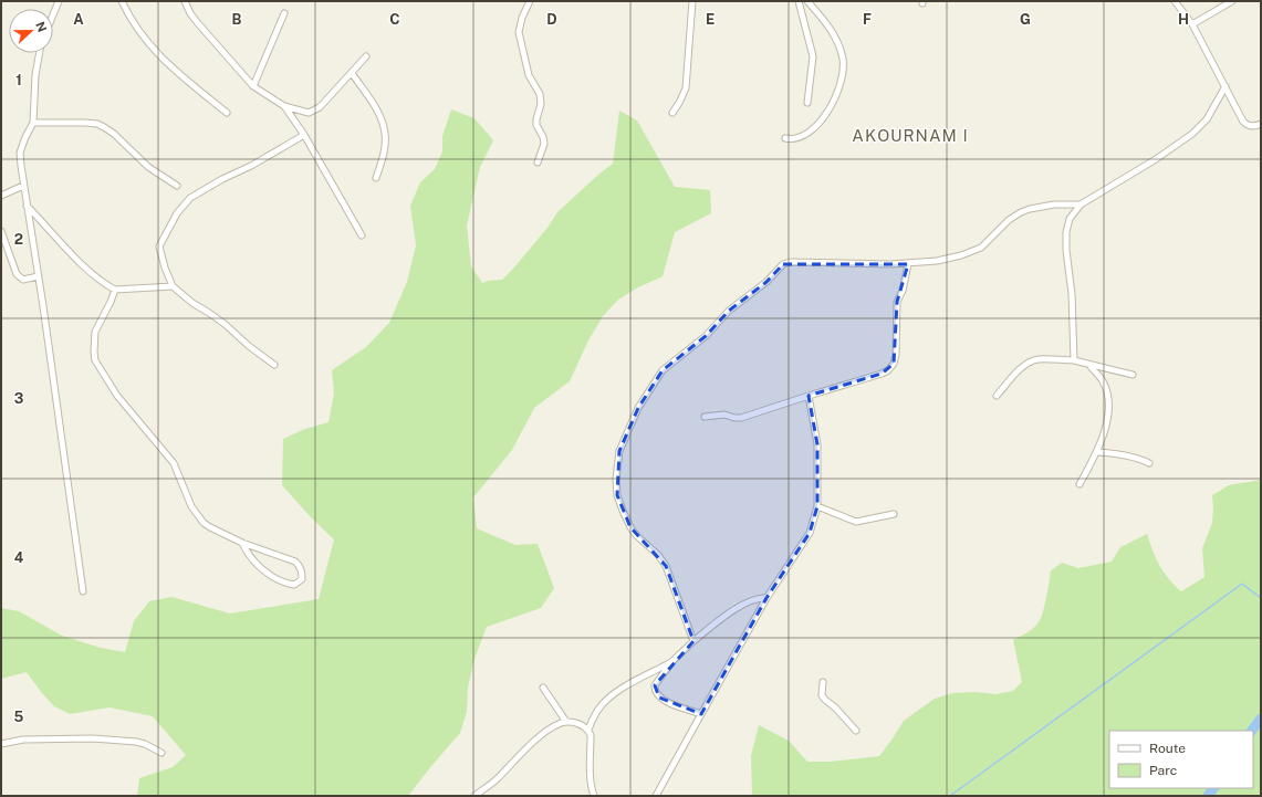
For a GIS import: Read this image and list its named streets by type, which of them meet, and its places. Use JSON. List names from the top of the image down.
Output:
{
  "districts": ["AKOURNAM I"],
  "legend": ["Route", "Parc"],
  "north": "right",
  "grid": {
    "columns": [
      "A",
      "B",
      "C",
      "D",
      "E",
      "F",
      "G",
      "H"
    ],
    "rows": [
      "1",
      "2",
      "3",
      "4",
      "5"
    ]
  }
}
